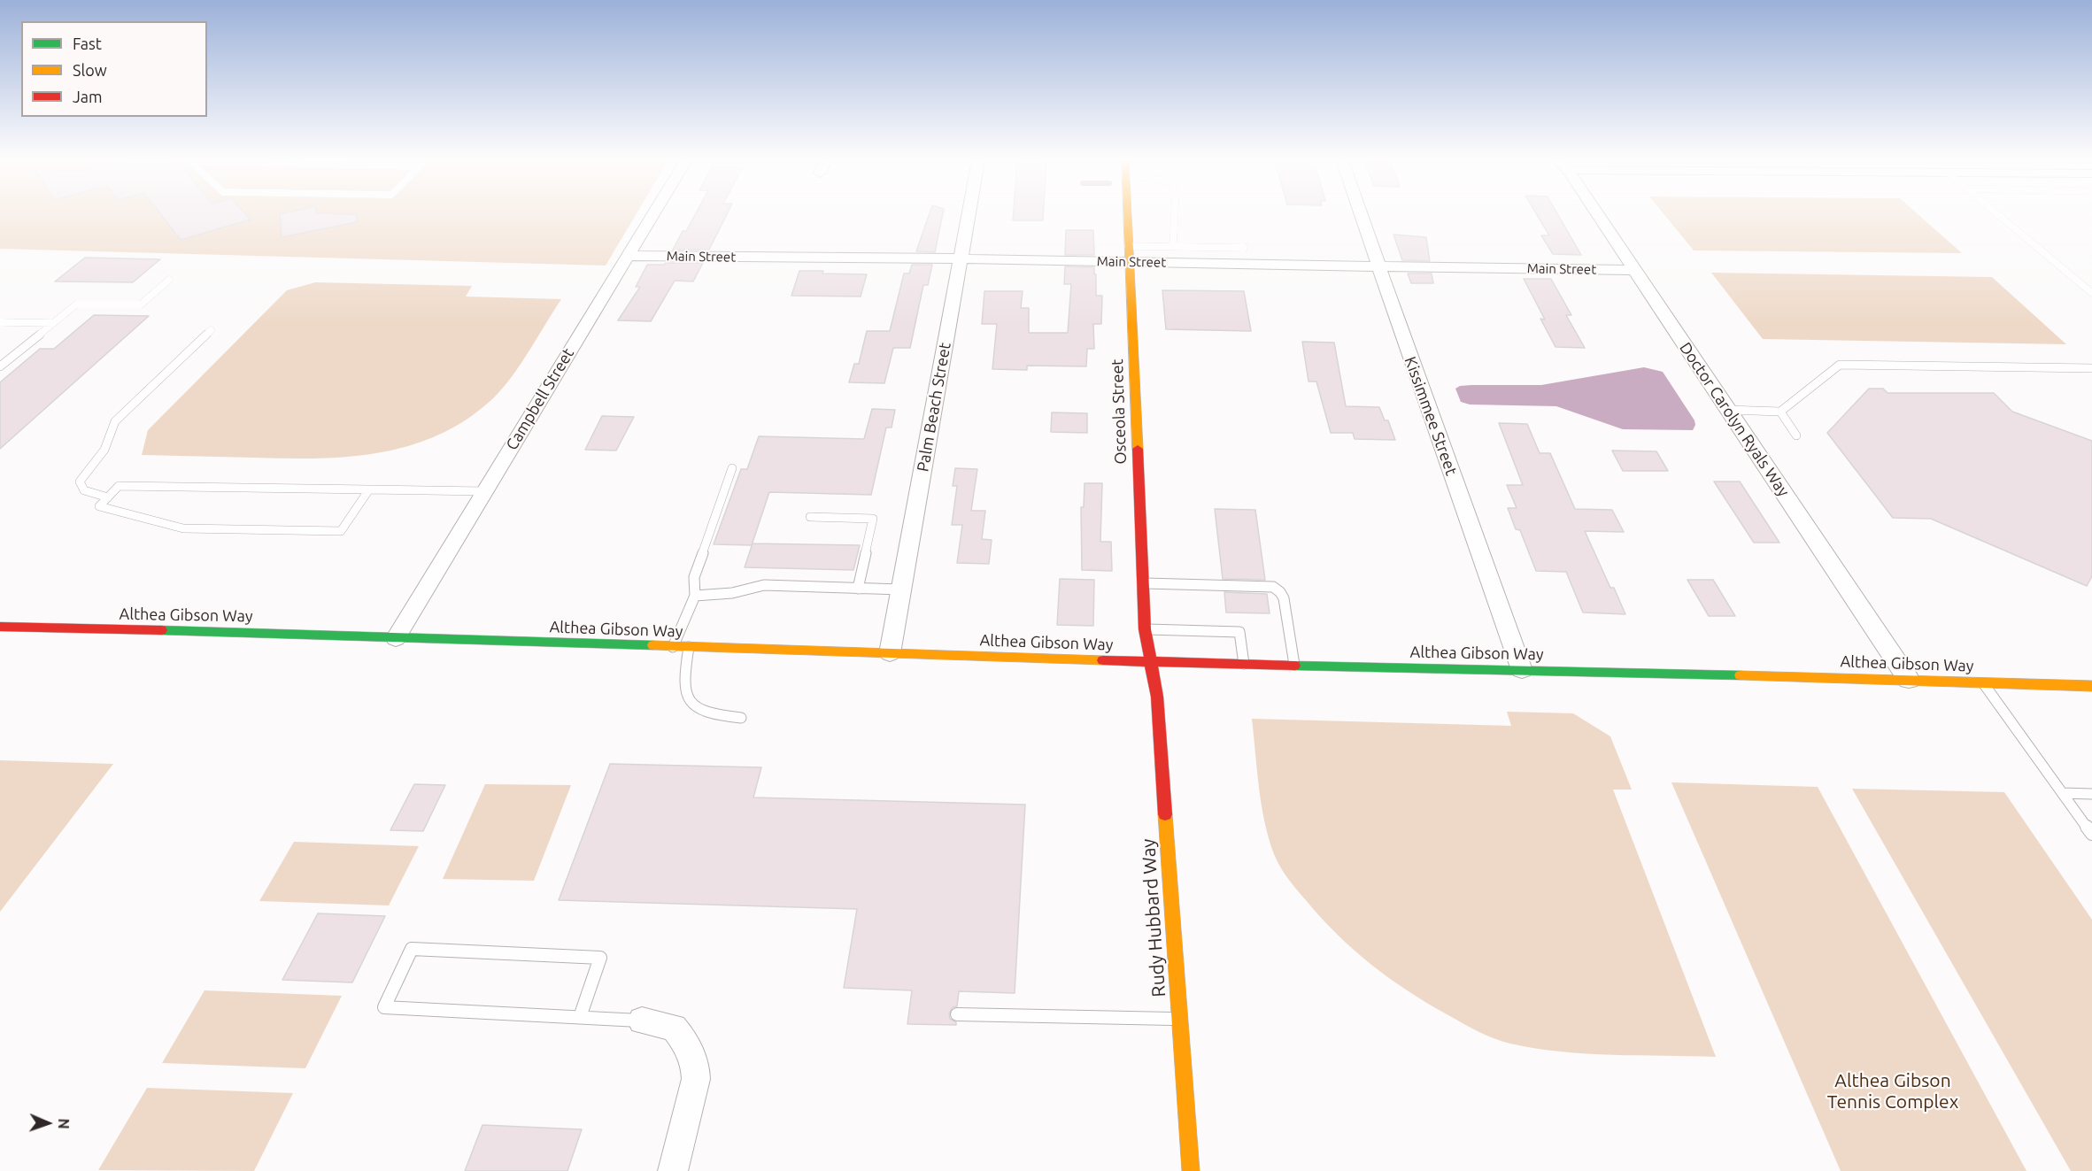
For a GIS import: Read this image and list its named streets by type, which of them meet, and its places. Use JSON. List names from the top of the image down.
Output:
{
  "streets": {
    "street": [
      "Main Street",
      "Campbell Street",
      "Palm Beach Street",
      "Osceola Street",
      "Kissimmee Street",
      "Doctor Carolyn Ryals Way",
      "Althea Gibson Way",
      "Rudy Hubbard Way"
    ]
  },
  "crossings": [
    ["Main Street", "Campbell Street"],
    ["Main Street", "Palm Beach Street"],
    ["Main Street", "Osceola Street"],
    ["Main Street", "Kissimmee Street"],
    ["Main Street", "Doctor Carolyn Ryals Way"],
    ["Campbell Street", "Althea Gibson Way"],
    ["Palm Beach Street", "Althea Gibson Way"],
    ["Osceola Street", "Althea Gibson Way"],
    ["Osceola Street", "Rudy Hubbard Way"],
    ["Kissimmee Street", "Althea Gibson Way"],
    ["Doctor Carolyn Ryals Way", "Althea Gibson Way"],
    ["Althea Gibson Way", "Rudy Hubbard Way"]
  ],
  "parks": ["Althea Gibson Tennis Complex"],
  "legend": ["Fast", "Slow", "Jam"],
  "north": "right"
}
